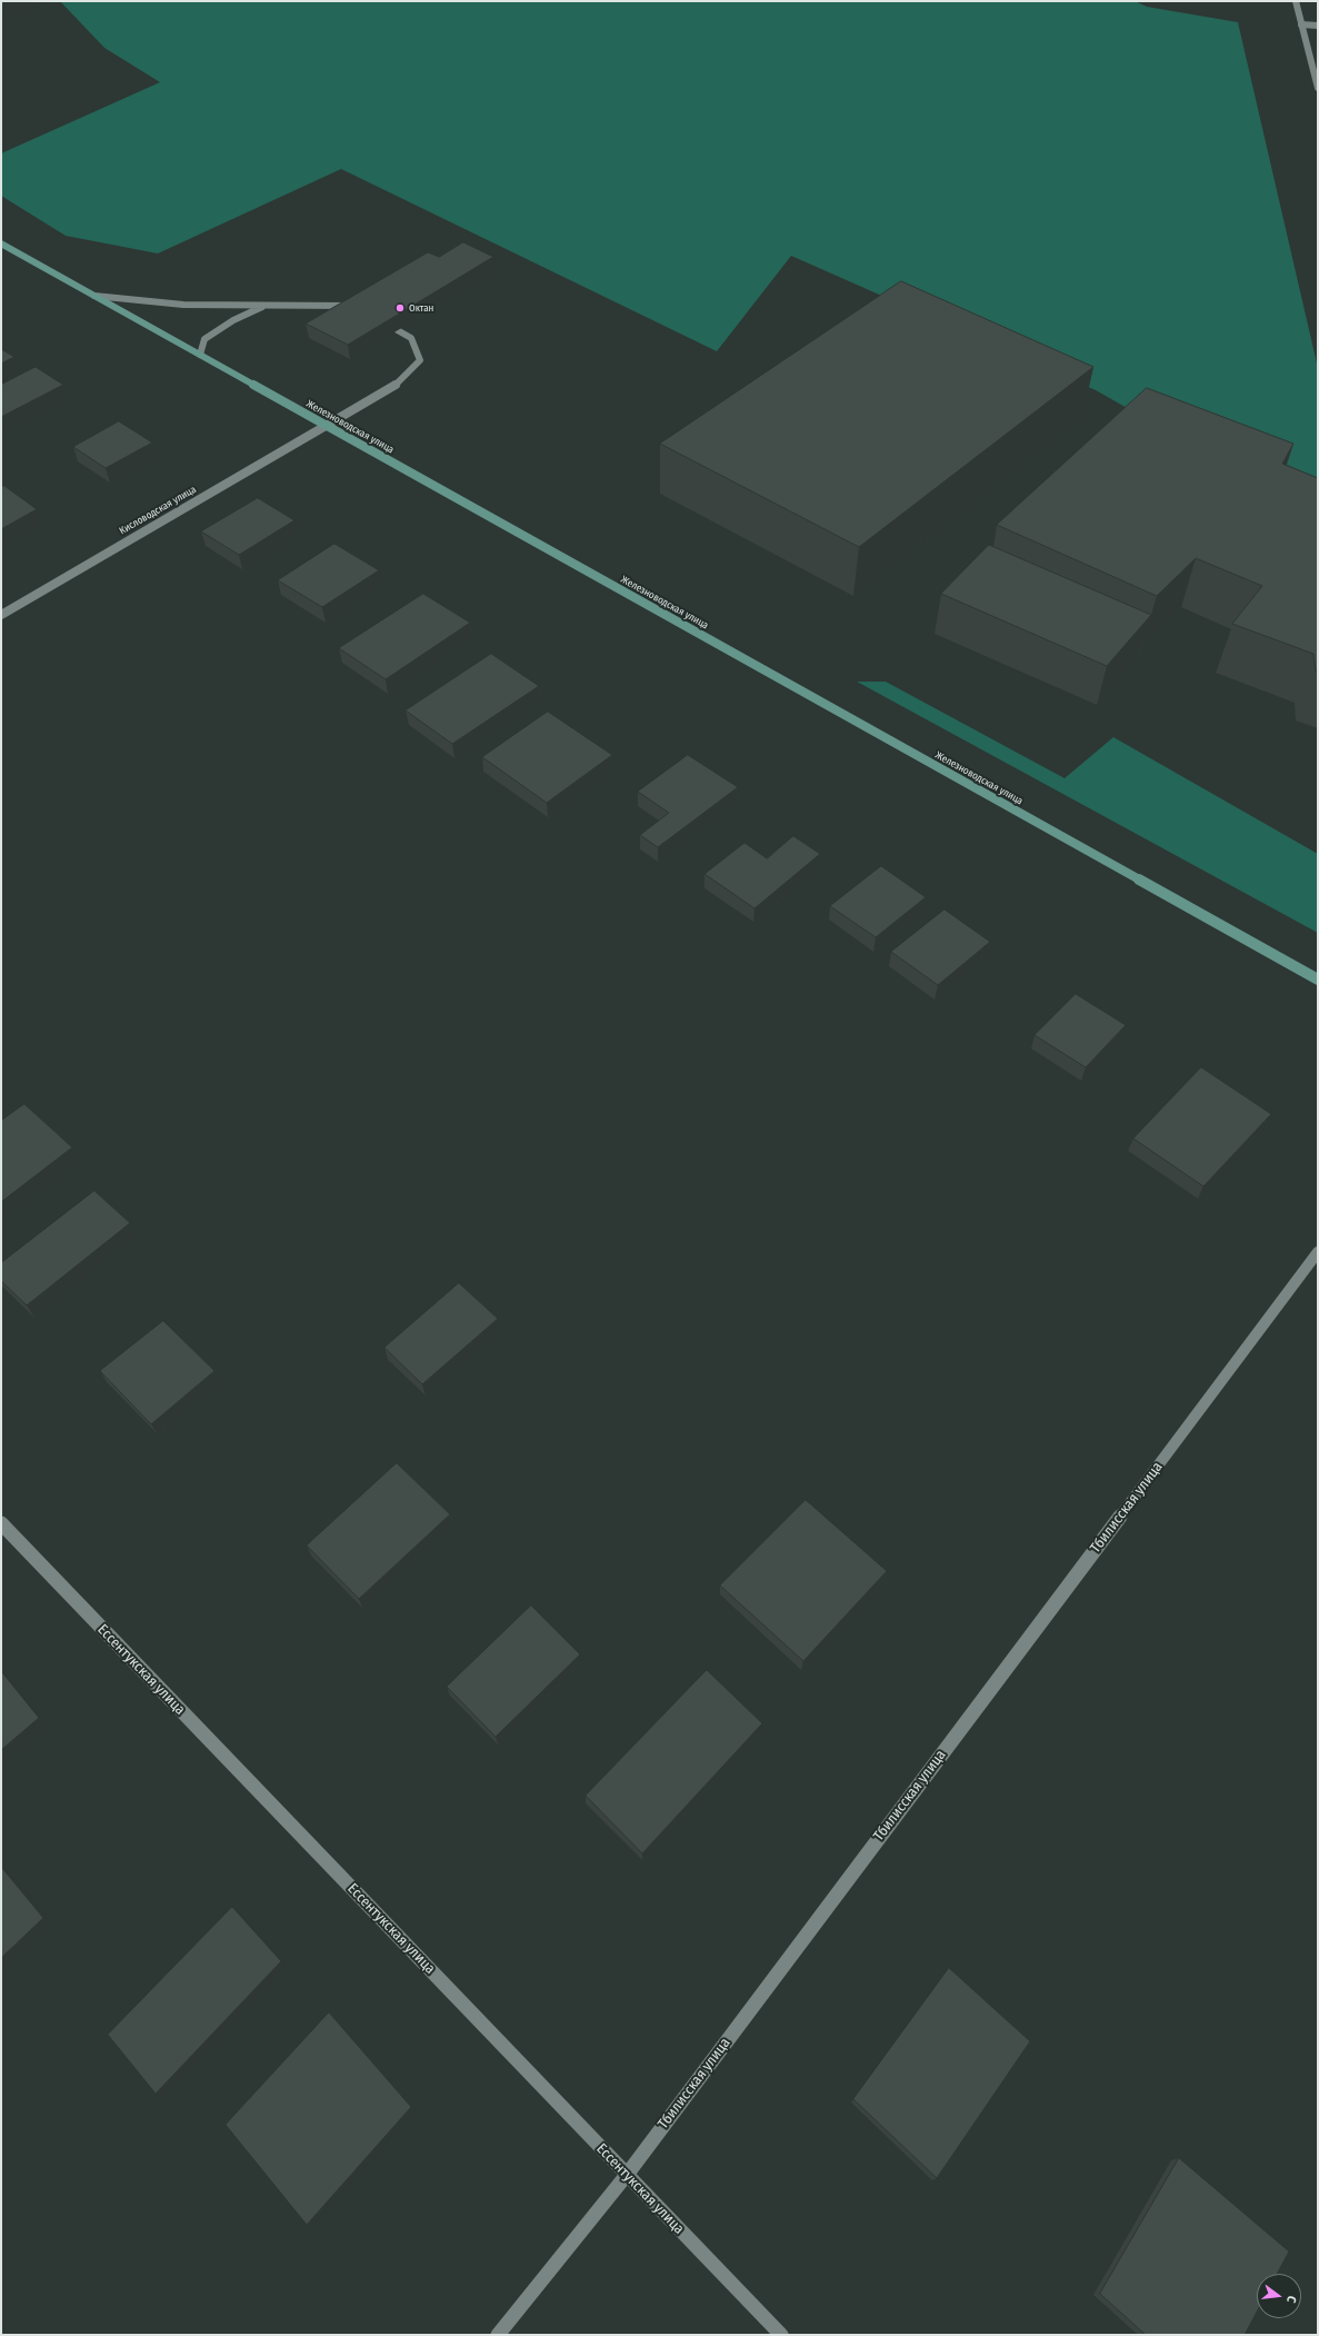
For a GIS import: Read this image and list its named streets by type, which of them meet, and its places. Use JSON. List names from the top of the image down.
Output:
{
  "streets": {
    "main road": ["Железноводская улица"],
    "street": ["Кисловодская улица", "Тбилисская улица", "Ессентукская улица"]
  },
  "crossings": [
    ["Железноводская улица", "Кисловодская улица"],
    ["Тбилисская улица", "Ессентукская улица"]
  ],
  "places": ["Октан"],
  "north": "right"
}
